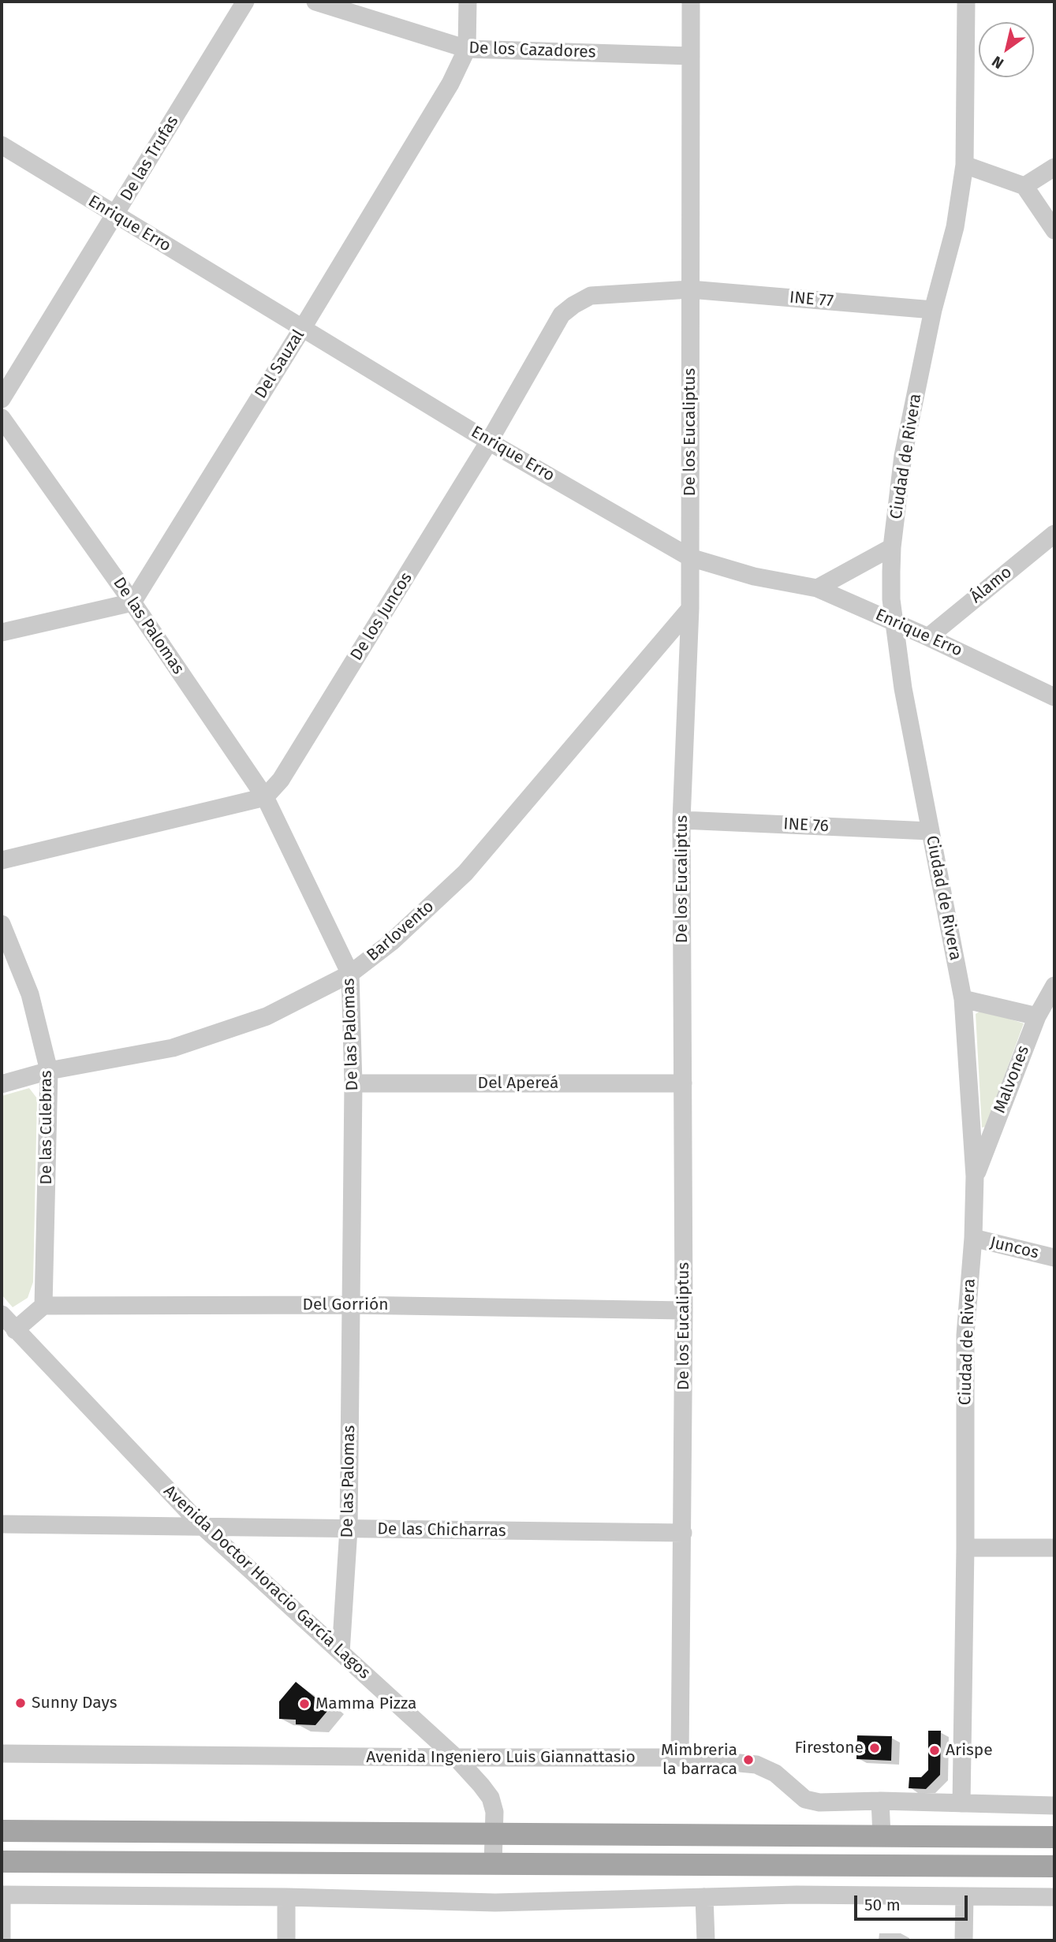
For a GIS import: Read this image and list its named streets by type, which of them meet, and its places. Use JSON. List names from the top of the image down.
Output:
{
  "streets": {
    "street": [
      "De los Cazadores",
      "De las Trufas",
      "Enrique Erro",
      "INE 77",
      "Del Sauzal",
      "De los Eucaliptus",
      "Ciudad de Rivera",
      "Álamo",
      "De los Juncos",
      "De las Palomas",
      "INE 76",
      "Barlovento",
      "Malvones",
      "Del Apereá",
      "De las Culebras",
      "Juncos",
      "Del Gorrión",
      "De las Chicharras",
      "Avenida Doctor Horacio García Lagos",
      "Avenida Ingeniero Luis Giannattasio"
    ]
  },
  "crossings": [
    ["De los Cazadores", "Del Sauzal"],
    ["De los Cazadores", "De los Eucaliptus"],
    ["De las Trufas", "Enrique Erro"],
    ["Enrique Erro", "Del Sauzal"],
    ["Enrique Erro", "De los Eucaliptus"],
    ["Enrique Erro", "Ciudad de Rivera"],
    ["Enrique Erro", "Álamo"],
    ["Enrique Erro", "De los Juncos"],
    ["INE 77", "De los Eucaliptus"],
    ["INE 77", "Ciudad de Rivera"],
    ["INE 77", "De los Juncos"],
    ["Del Sauzal", "De las Palomas"],
    ["De los Eucaliptus", "De los Juncos"],
    ["De los Eucaliptus", "INE 76"],
    ["De los Eucaliptus", "Barlovento"],
    ["De los Eucaliptus", "Del Apereá"],
    ["De los Eucaliptus", "Del Gorrión"],
    ["De los Eucaliptus", "De las Chicharras"],
    ["De los Eucaliptus", "Avenida Ingeniero Luis Giannattasio"],
    ["Ciudad de Rivera", "INE 76"],
    ["Ciudad de Rivera", "Malvones"],
    ["Ciudad de Rivera", "Juncos"],
    ["Ciudad de Rivera", "Avenida Ingeniero Luis Giannattasio"],
    ["De los Juncos", "De las Palomas"],
    ["De las Palomas", "Barlovento"],
    ["De las Palomas", "Del Apereá"],
    ["De las Palomas", "Del Gorrión"],
    ["De las Palomas", "De las Chicharras"],
    ["De las Palomas", "Avenida Doctor Horacio García Lagos"],
    ["Barlovento", "De las Culebras"],
    ["De las Culebras", "Del Gorrión"],
    ["De las Chicharras", "Avenida Doctor Horacio García Lagos"],
    ["Avenida Doctor Horacio García Lagos", "Avenida Ingeniero Luis Giannattasio"]
  ],
  "places": [
    "Sunny Days",
    "Mamma Pizza",
    "Firestone",
    "Arispe",
    "Mimbreria la barraca"
  ],
  "scale_bar": "50 m",
  "north": "bottom left"
}
